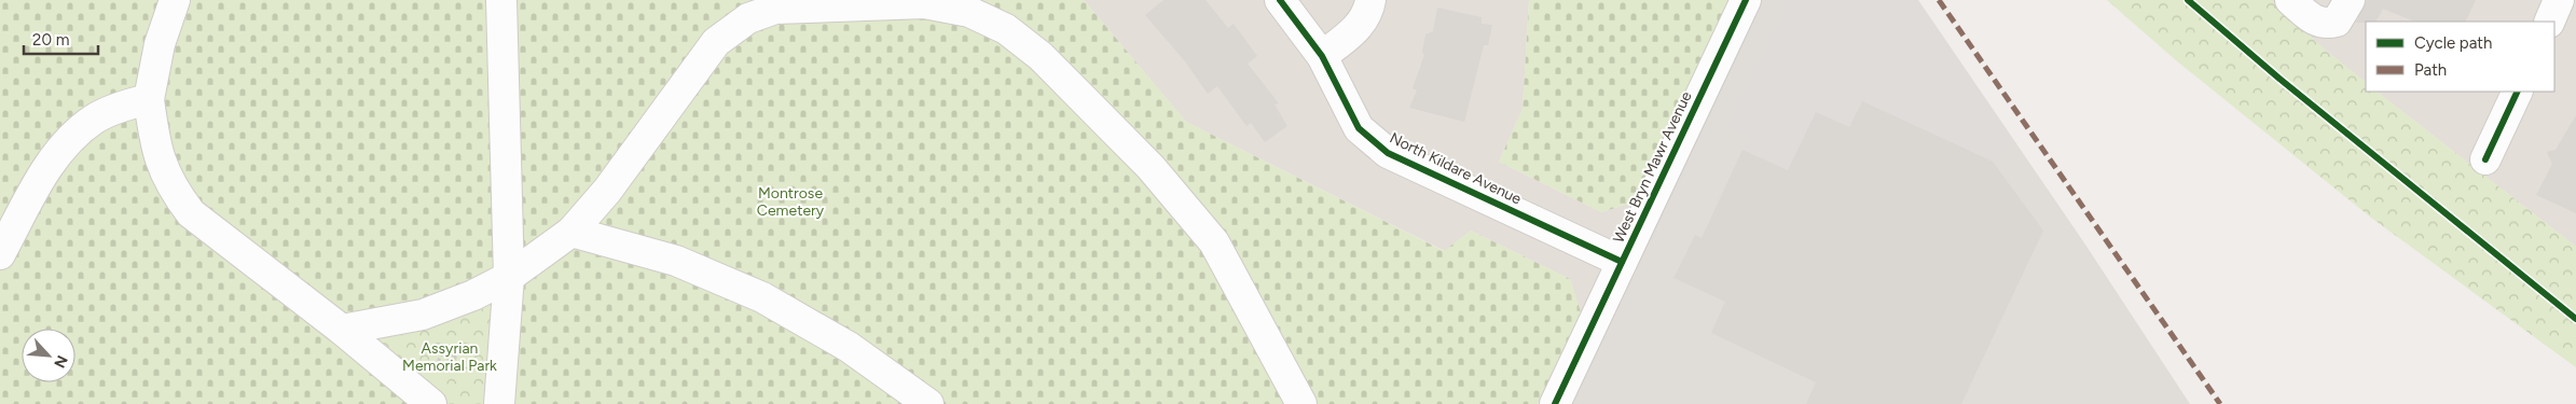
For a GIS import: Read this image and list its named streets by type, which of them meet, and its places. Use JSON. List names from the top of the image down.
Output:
{
  "streets": {
    "street": ["West Bryn Mawr Avenue", "North Kildare Avenue"]
  },
  "crossings": [
    ["West Bryn Mawr Avenue", "North Kildare Avenue"]
  ],
  "parks": ["Montrose Cemetery", "Assyrian Memorial Park"],
  "legend": ["Cycle path", "Path"],
  "scale_bar": "20 m",
  "north": "bottom right"
}
